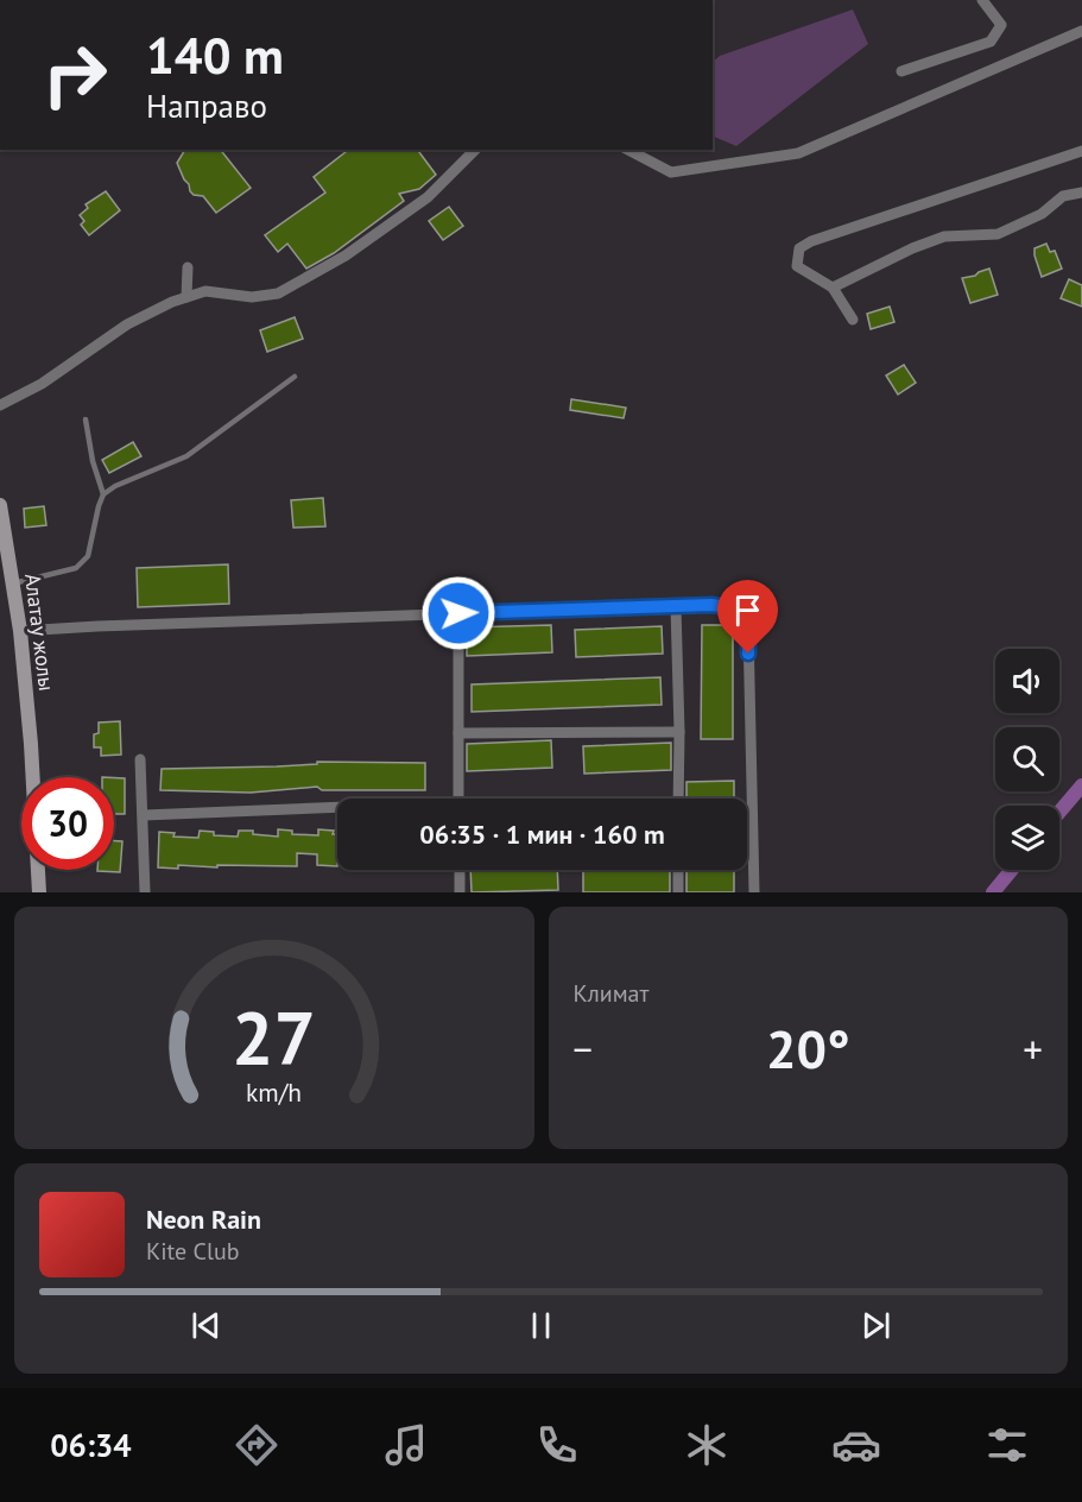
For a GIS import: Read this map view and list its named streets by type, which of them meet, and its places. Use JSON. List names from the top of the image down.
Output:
{
  "streets": {
    "main road": ["Алатау жолы"]
  },
  "page": {
    "turn": ["140 m", "Направо"],
    "limit": "30",
    "trip": "06:35 · 1 мин · 160 m",
    "tile": "Климат",
    "heat": ["−", "20°", "+"],
    "song": ["Neon Rain", "Kite Club"],
    "tabs": "06:34",
    "gauge": ["27", "km/h"]
  }
}
